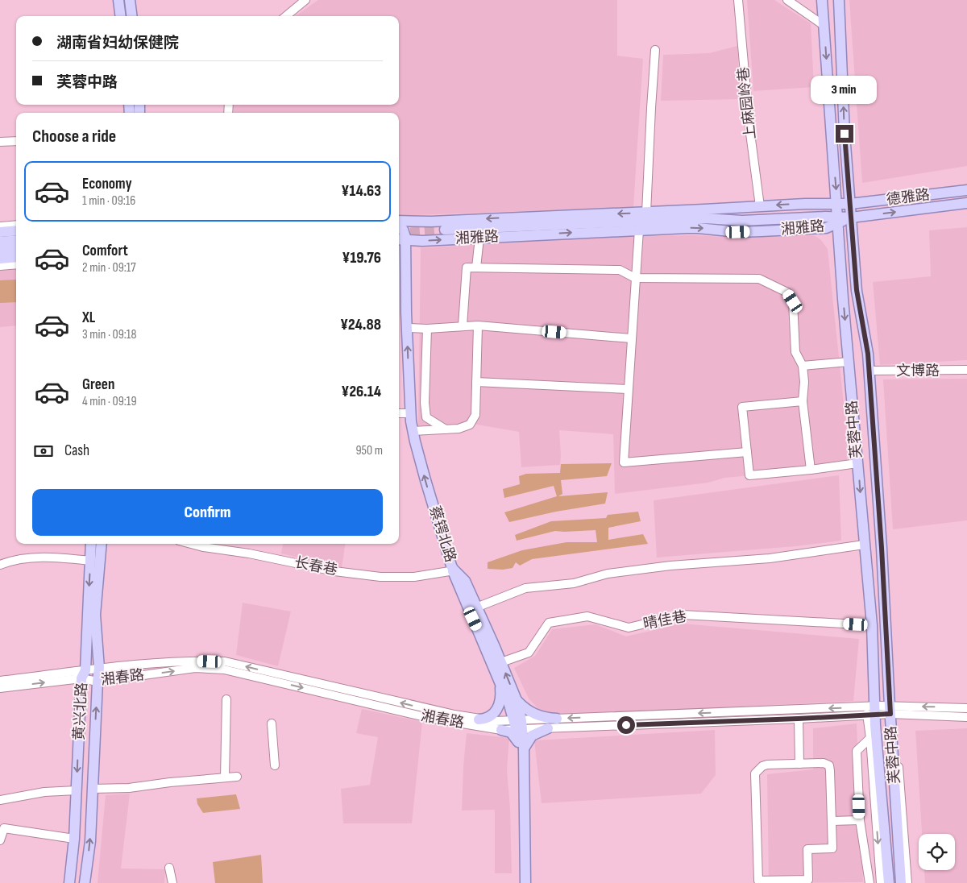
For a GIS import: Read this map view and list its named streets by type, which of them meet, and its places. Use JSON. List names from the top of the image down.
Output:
{
  "streets": {
    "main road": [
      "德雅路",
      "湘雅路",
      "芙蓉中路",
      "蔡锷北路",
      "黄兴北路"
    ],
    "street": [
      "上麻园岭巷",
      "文博路",
      "长春巷",
      "晴佳巷",
      "湘春路"
    ]
  },
  "crossings": [
    ["上麻园岭巷", "湘雅路"],
    ["德雅路", "湘雅路"],
    ["德雅路", "芙蓉中路"],
    ["湘雅路", "芙蓉中路"],
    ["湘雅路", "蔡锷北路"],
    ["文博路", "芙蓉中路"],
    ["芙蓉中路", "晴佳巷"],
    ["芙蓉中路", "湘春路"],
    ["蔡锷北路", "长春巷"],
    ["蔡锷北路", "晴佳巷"],
    ["蔡锷北路", "湘春路"],
    ["湘春路", "黄兴北路"]
  ],
  "page": {
    "banner": ["湖南省妇幼保健院", "芙蓉中路"],
    "bubble": "3 min",
    "heading": "Choose a ride",
    "list": [
      {
        "name": "Economy",
        "note": "1 min · 09:16",
        "value": "¥14.63"
      },
      {
        "name": "Comfort",
        "note": "2 min · 09:17",
        "value": "¥19.76"
      },
      {
        "name": "XL",
        "note": "3 min · 09:18",
        "value": "¥24.88"
      },
      {
        "name": "Green",
        "note": "4 min · 09:19",
        "value": "¥26.14"
      }
    ],
    "pay": ["Cash", "950 m"],
    "buttons": "Confirm"
  }
}
